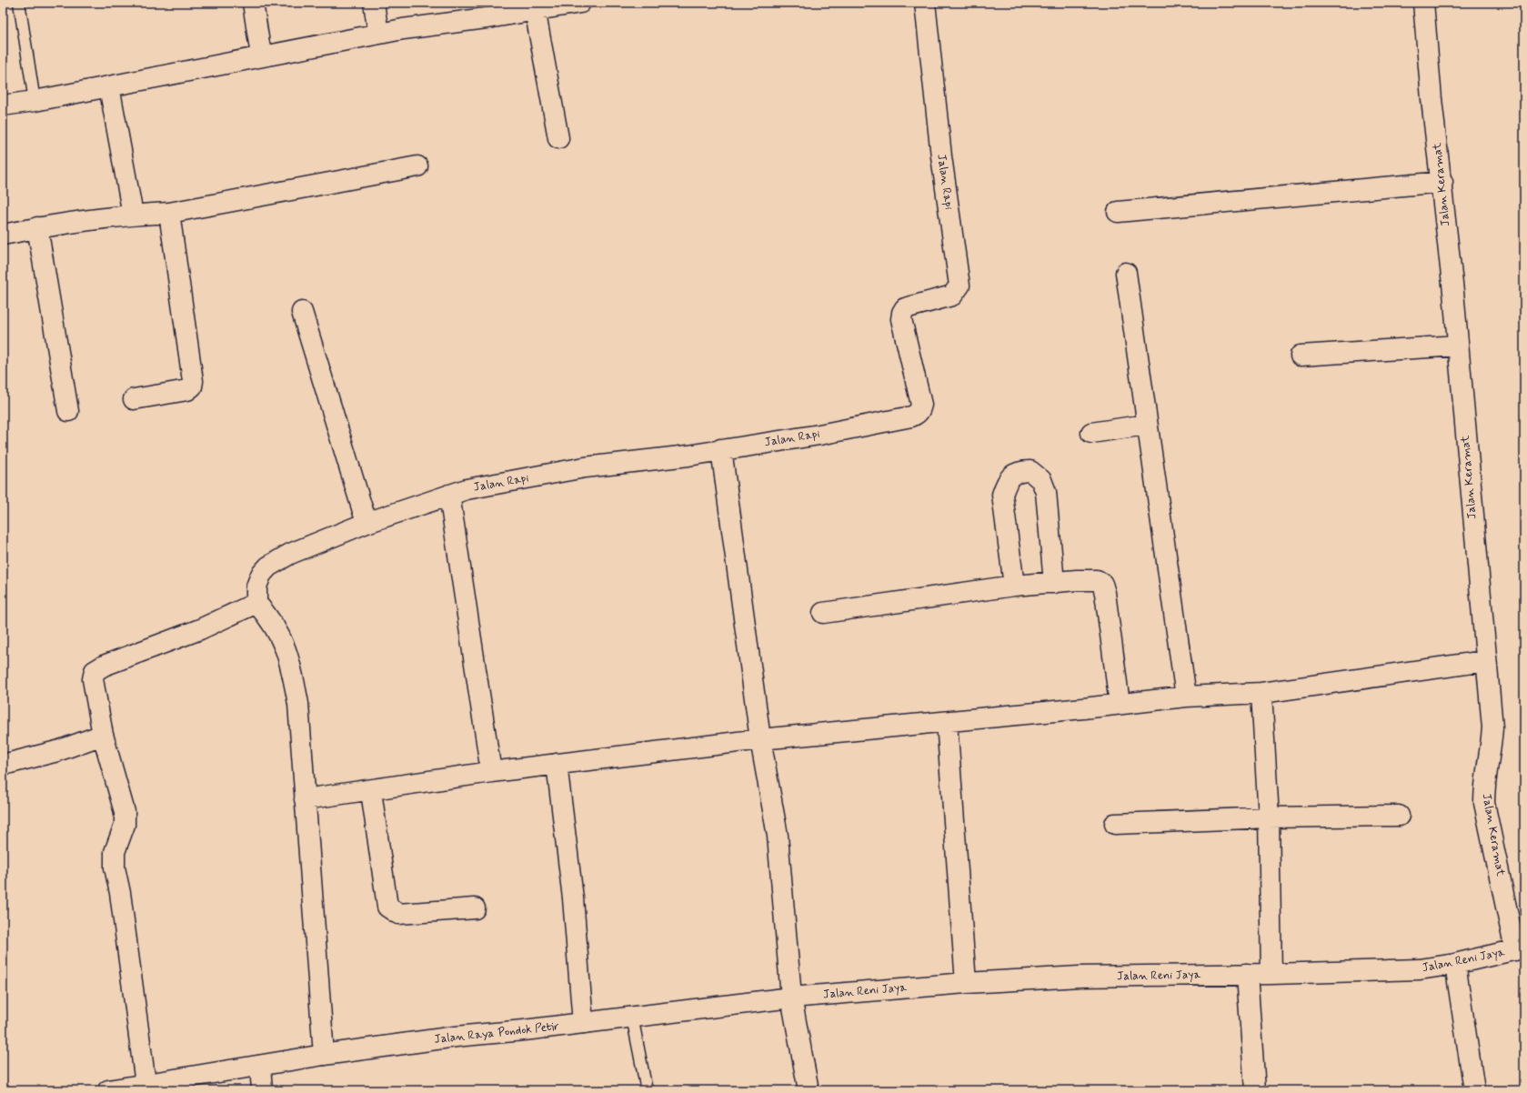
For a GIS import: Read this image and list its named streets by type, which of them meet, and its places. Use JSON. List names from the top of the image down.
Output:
{
  "streets": {
    "street": [
      "Jalan Rapi",
      "Jalan Keramat",
      "Jalan Reni Jaya",
      "Jalan Raya Pondok Petir"
    ]
  },
  "crossings": [
    ["Jalan Keramat", "Jalan Reni Jaya"],
    ["Jalan Reni Jaya", "Jalan Raya Pondok Petir"]
  ]
}
